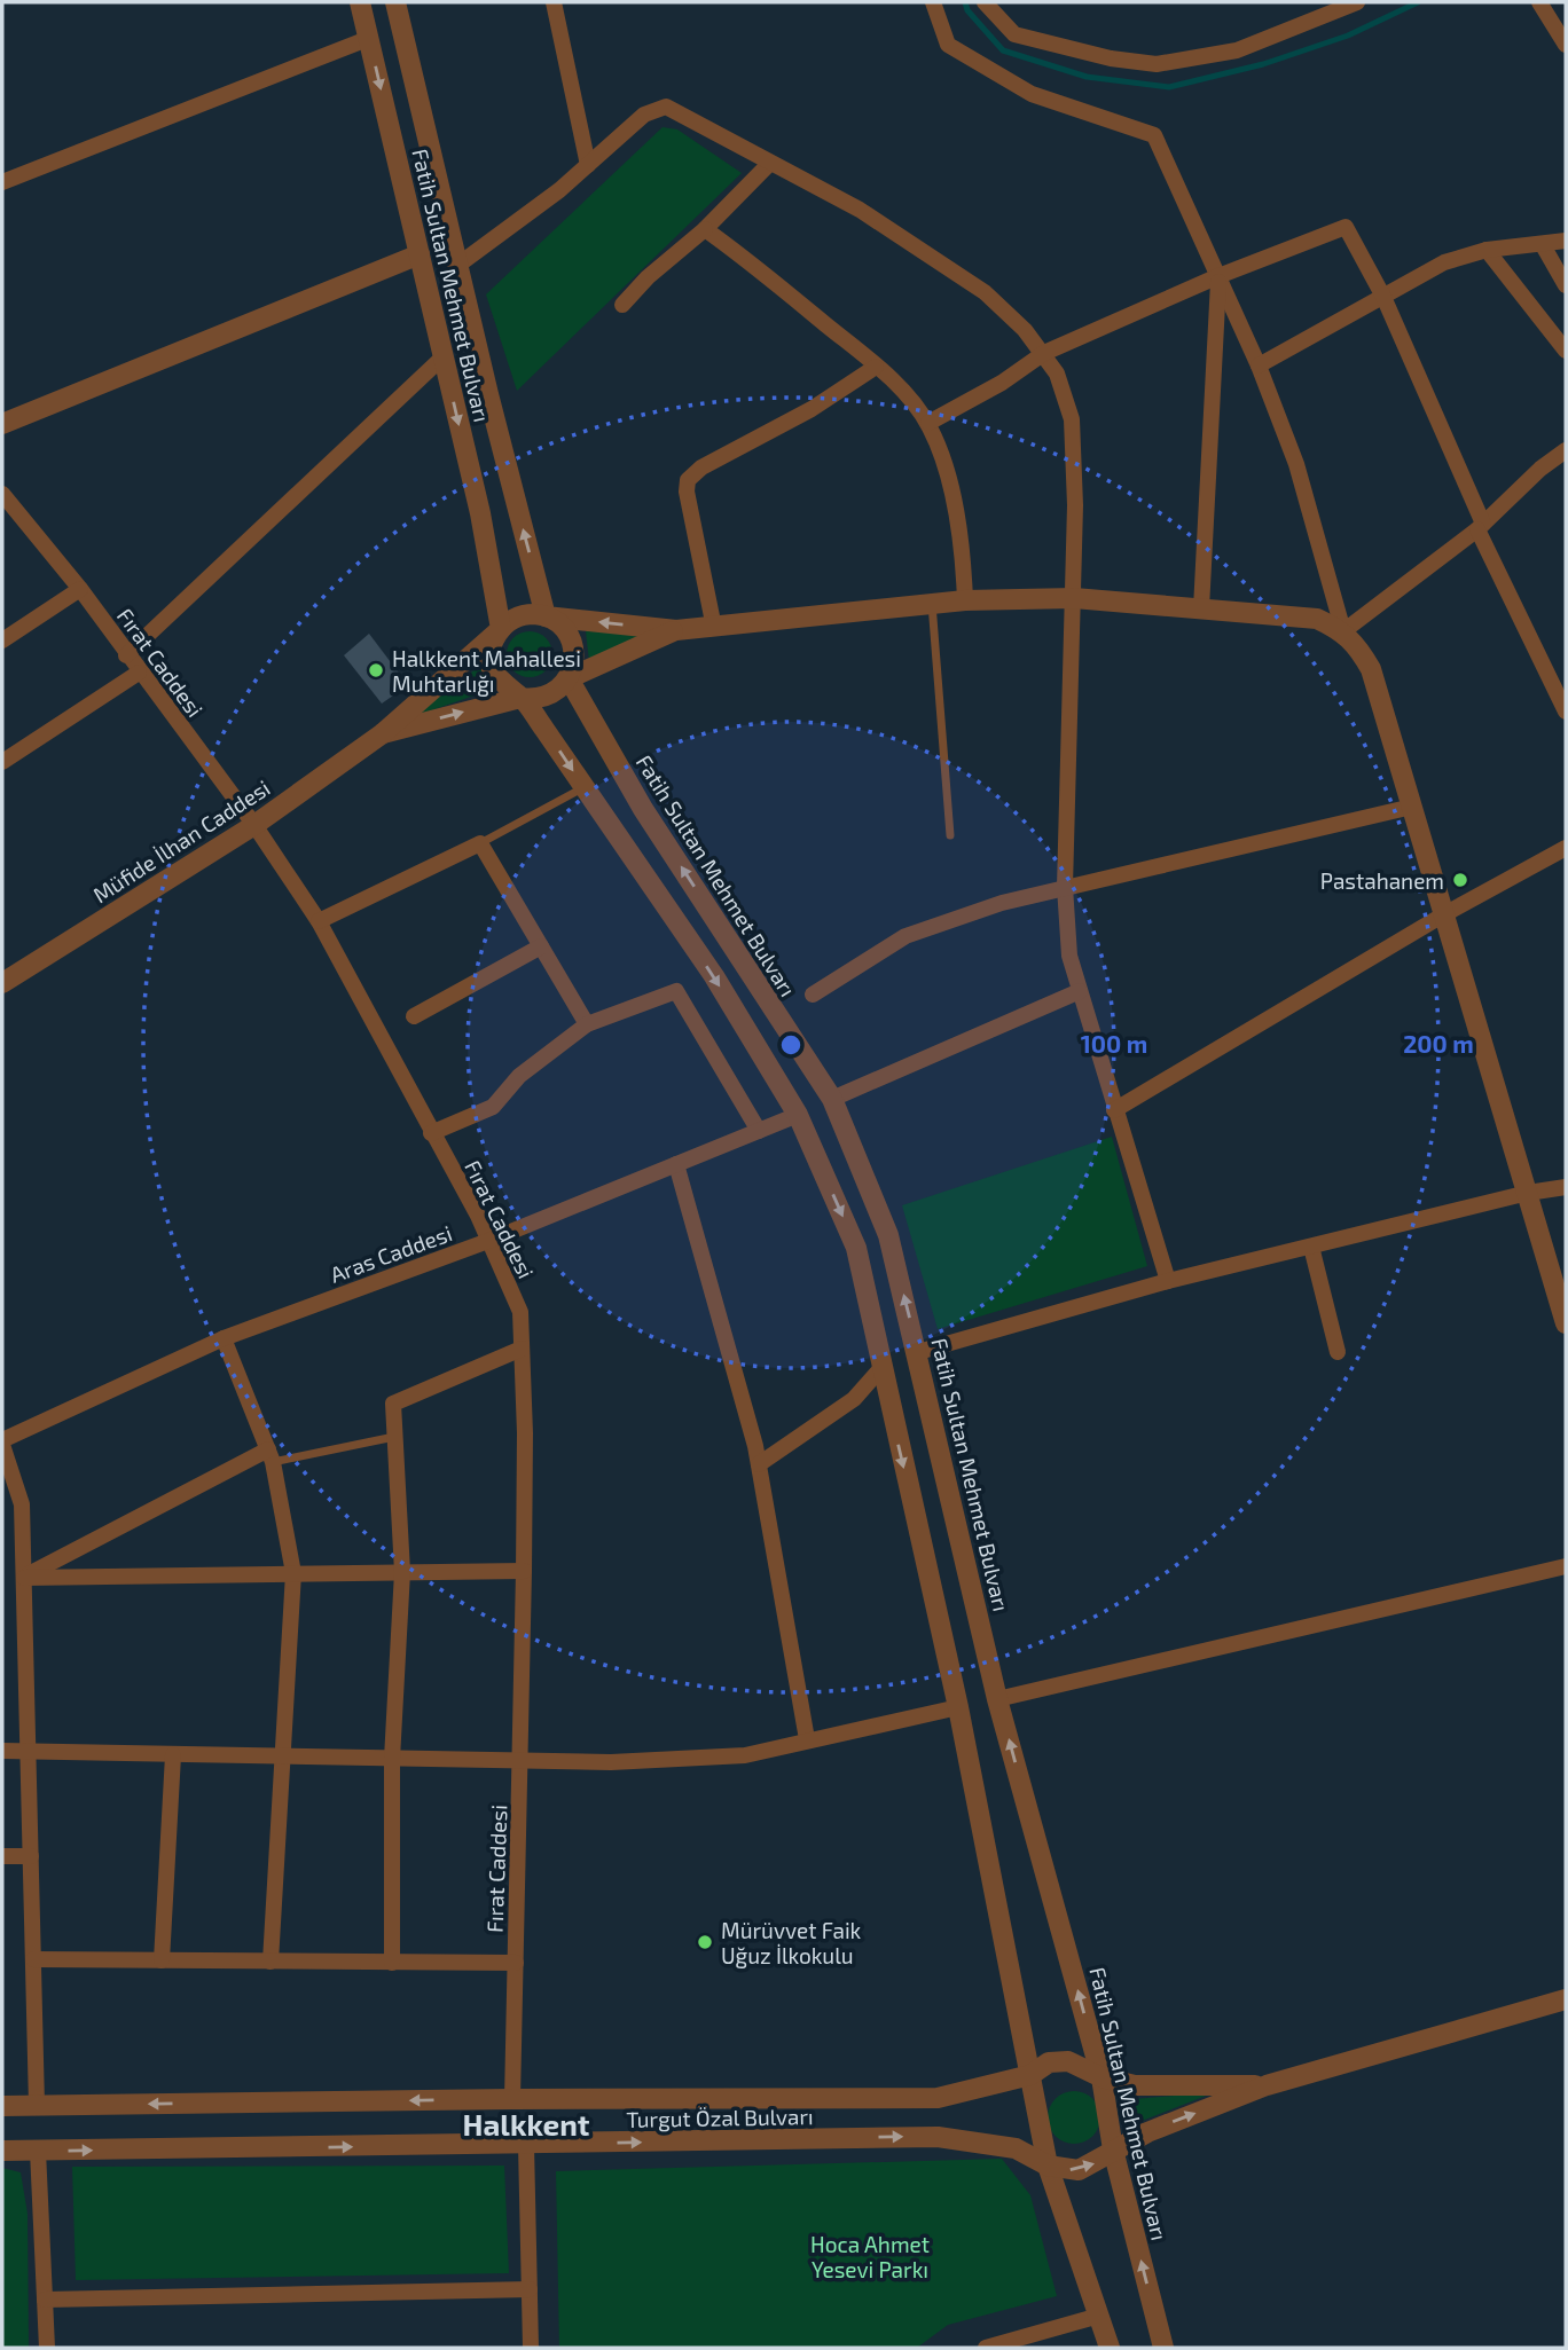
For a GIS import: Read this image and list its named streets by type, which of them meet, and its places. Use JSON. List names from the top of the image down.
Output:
{
  "streets": {
    "street": [
      "Fatih Sultan Mehmet Bulvarı",
      "Fırat Caddesi",
      "Müfide İlhan Caddesi",
      "Aras Caddesi",
      "Turgut Özal Bulvarı"
    ]
  },
  "crossings": [
    ["Fatih Sultan Mehmet Bulvarı", "Müfide İlhan Caddesi"],
    ["Fatih Sultan Mehmet Bulvarı", "Turgut Özal Bulvarı"],
    ["Fırat Caddesi", "Müfide İlhan Caddesi"],
    ["Fırat Caddesi", "Aras Caddesi"],
    ["Fırat Caddesi", "Turgut Özal Bulvarı"]
  ],
  "districts": ["Halkkent"],
  "parks": ["Hoca Ahmet Yesevi Parkı"],
  "places": ["Halkkent Mahallesi Muhtarlığı", "Pastahanem", "Mürüvvet Faik Uğuz İlkokulu"],
  "rings": ["100 m", "200 m"]
}
